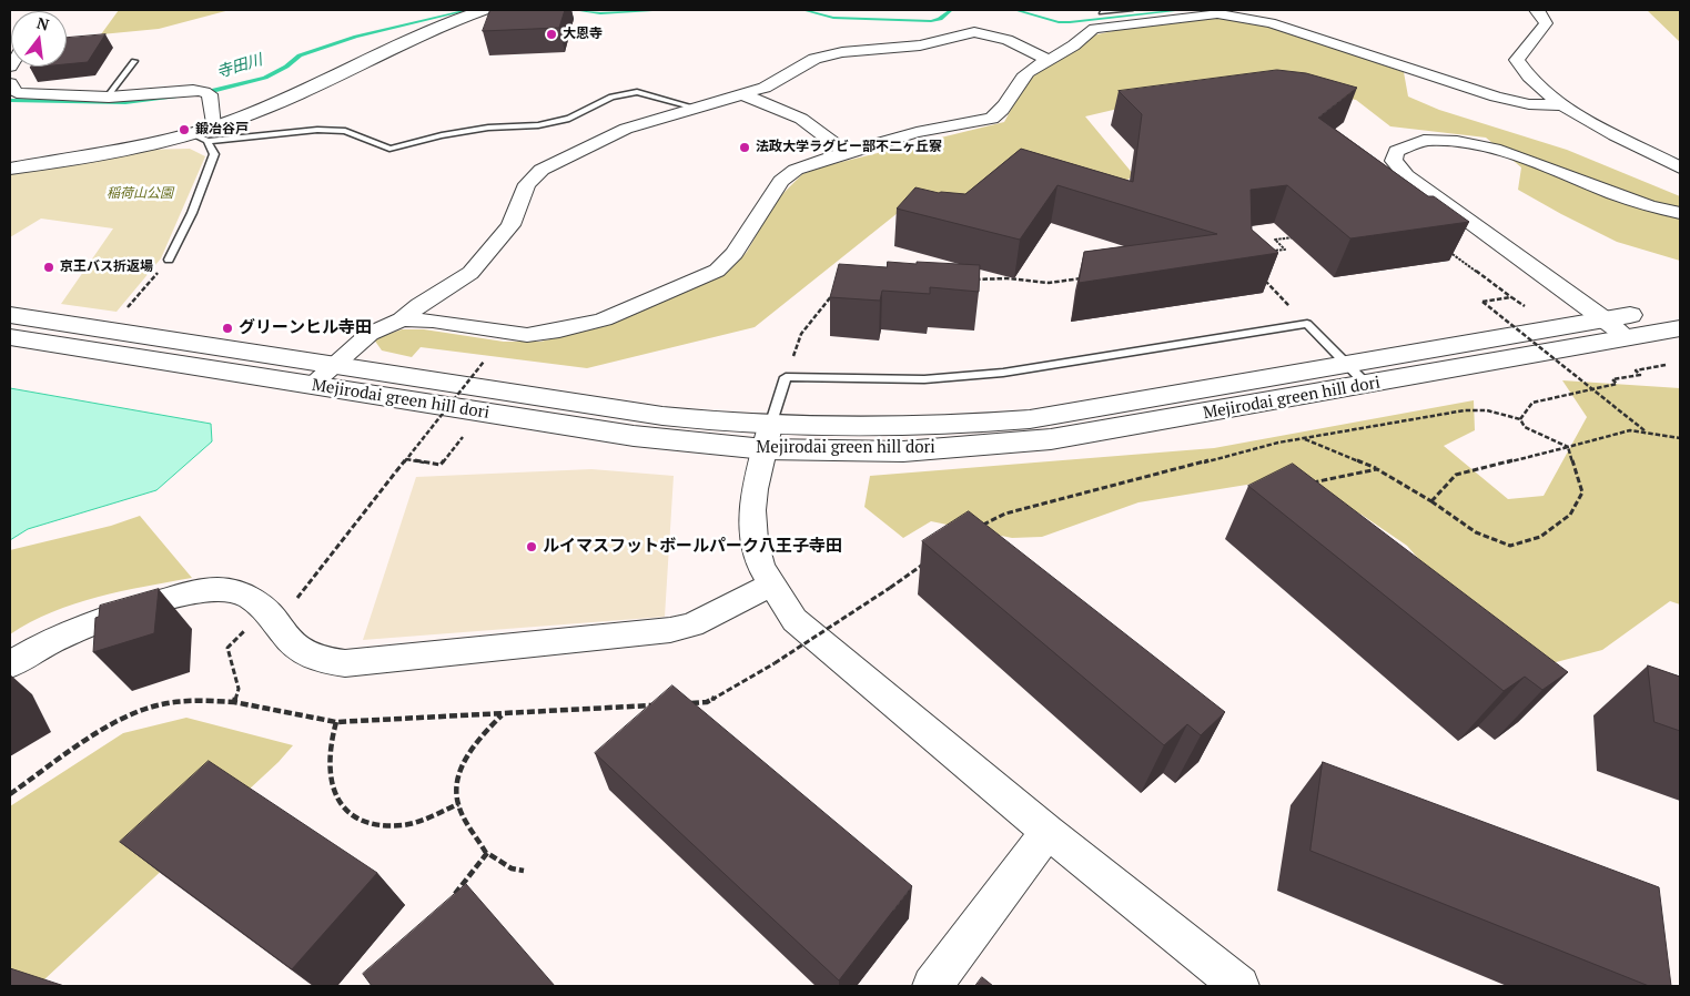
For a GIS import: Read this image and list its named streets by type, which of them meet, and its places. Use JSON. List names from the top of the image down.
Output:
{
  "streets": {
    "street": ["Mejirodai green hill dori"]
  },
  "water": ["寺田川"],
  "parks": ["稲荷山公園"],
  "places": [
    "大恩寺",
    "鍛冶谷戸",
    "法政大学ラグビー部不二ヶ丘寮",
    "京王バス折返場",
    "グリーンヒル寺田",
    "ルイマスフットボールパーク八王子寺田"
  ],
  "north": "top"
}
